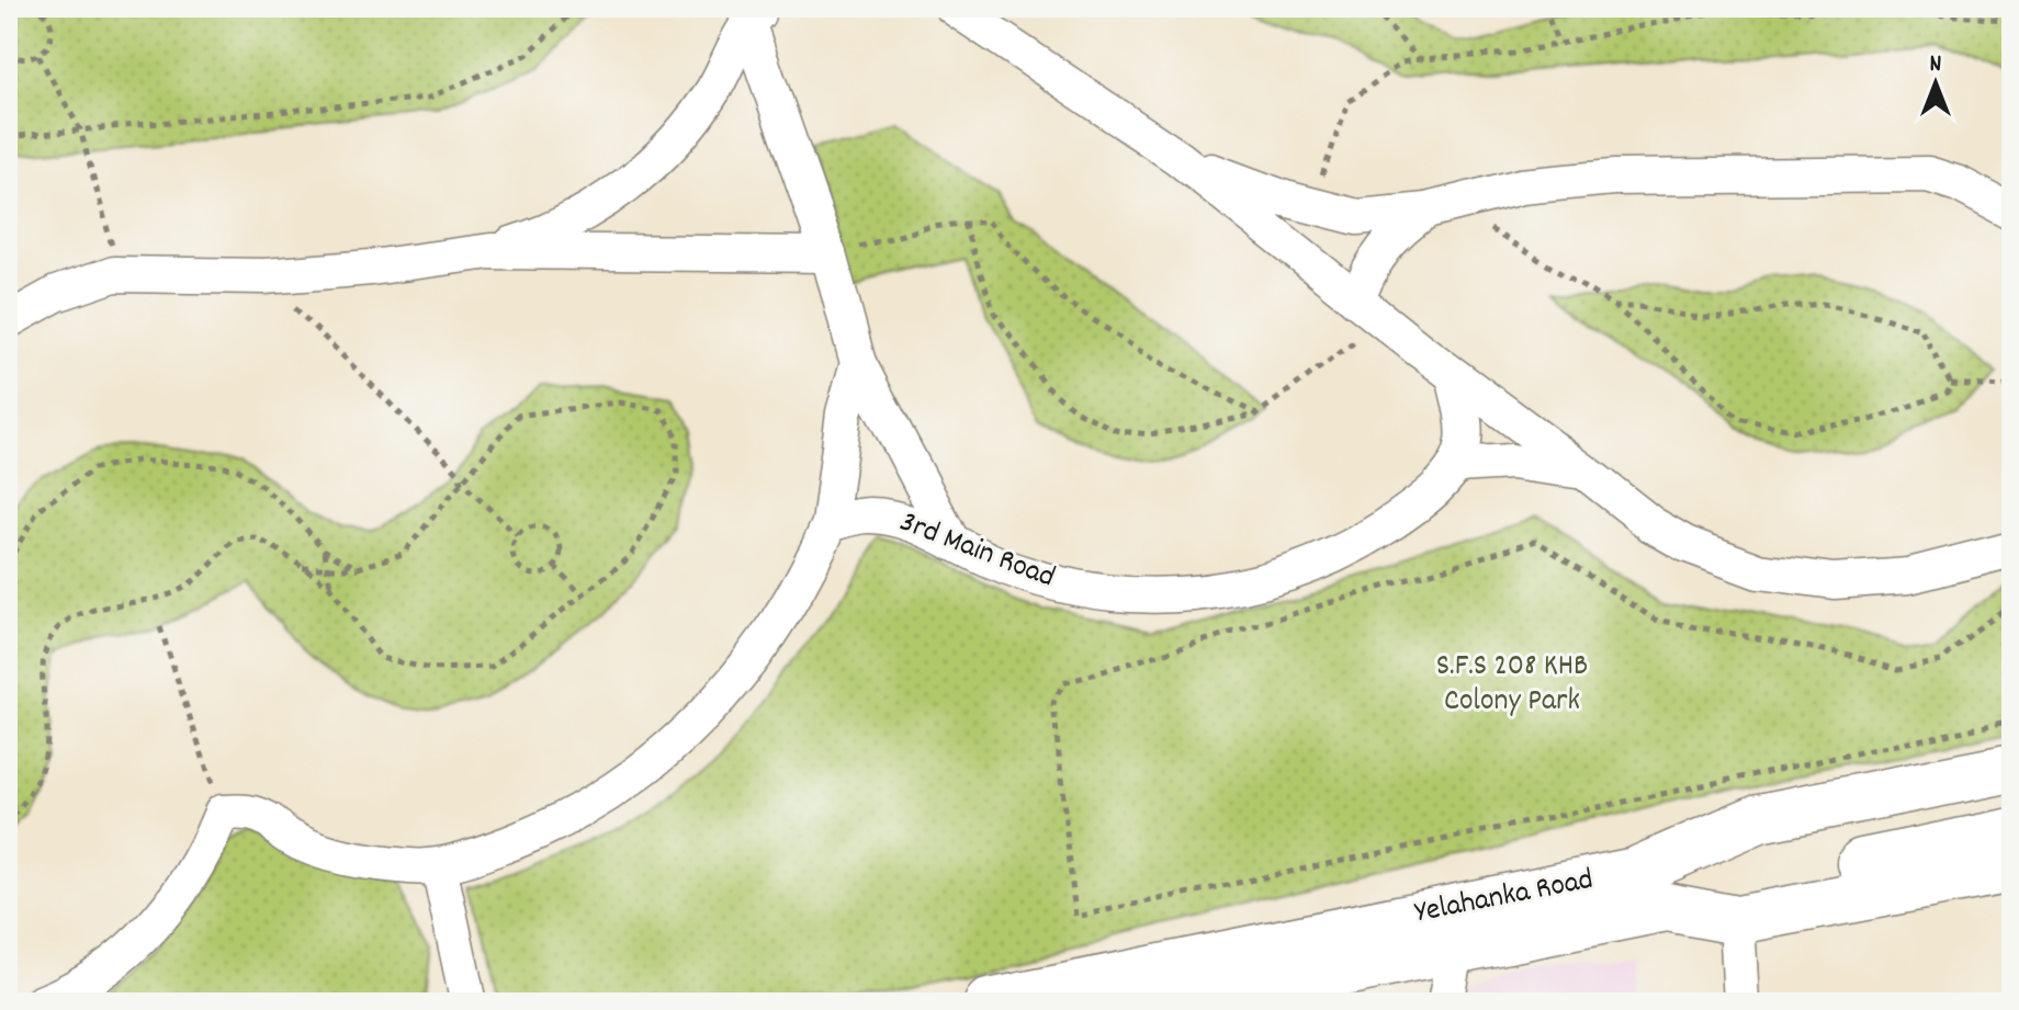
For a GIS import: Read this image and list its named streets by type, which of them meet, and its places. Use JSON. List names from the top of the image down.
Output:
{
  "streets": {
    "main road": ["Yelahanka Road"],
    "street": ["3rd Main Road"]
  },
  "parks": ["S.F.S 208 KHB Colony Park"],
  "north": "top"
}
